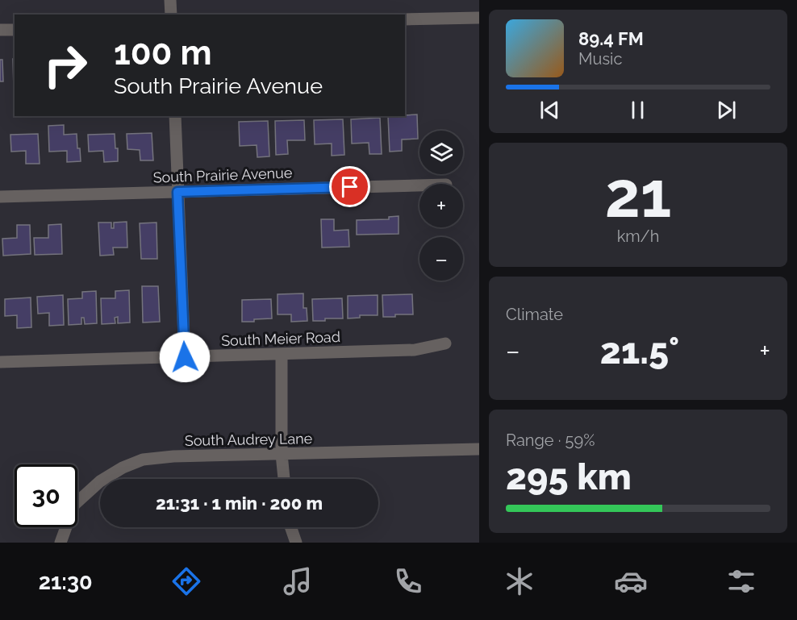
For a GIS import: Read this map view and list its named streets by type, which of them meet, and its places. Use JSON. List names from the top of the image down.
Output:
{
  "streets": {
    "street": ["South Prairie Avenue", "South Meier Road", "South Audrey Lane"]
  },
  "page": {
    "turn": ["100 m", "South Prairie Avenue"],
    "song": ["89.4 FM", "Music"],
    "map_buttons": ["+", "−"],
    "tile": [
      ["21", "km/h"],
      "Climate",
      ["Range · 59%", "295 km"]
    ],
    "heat": ["−", "21.5°", "+"],
    "limit": "30",
    "trip": "21:31 · 1 min · 200 m",
    "tabs": "21:30"
  }
}
